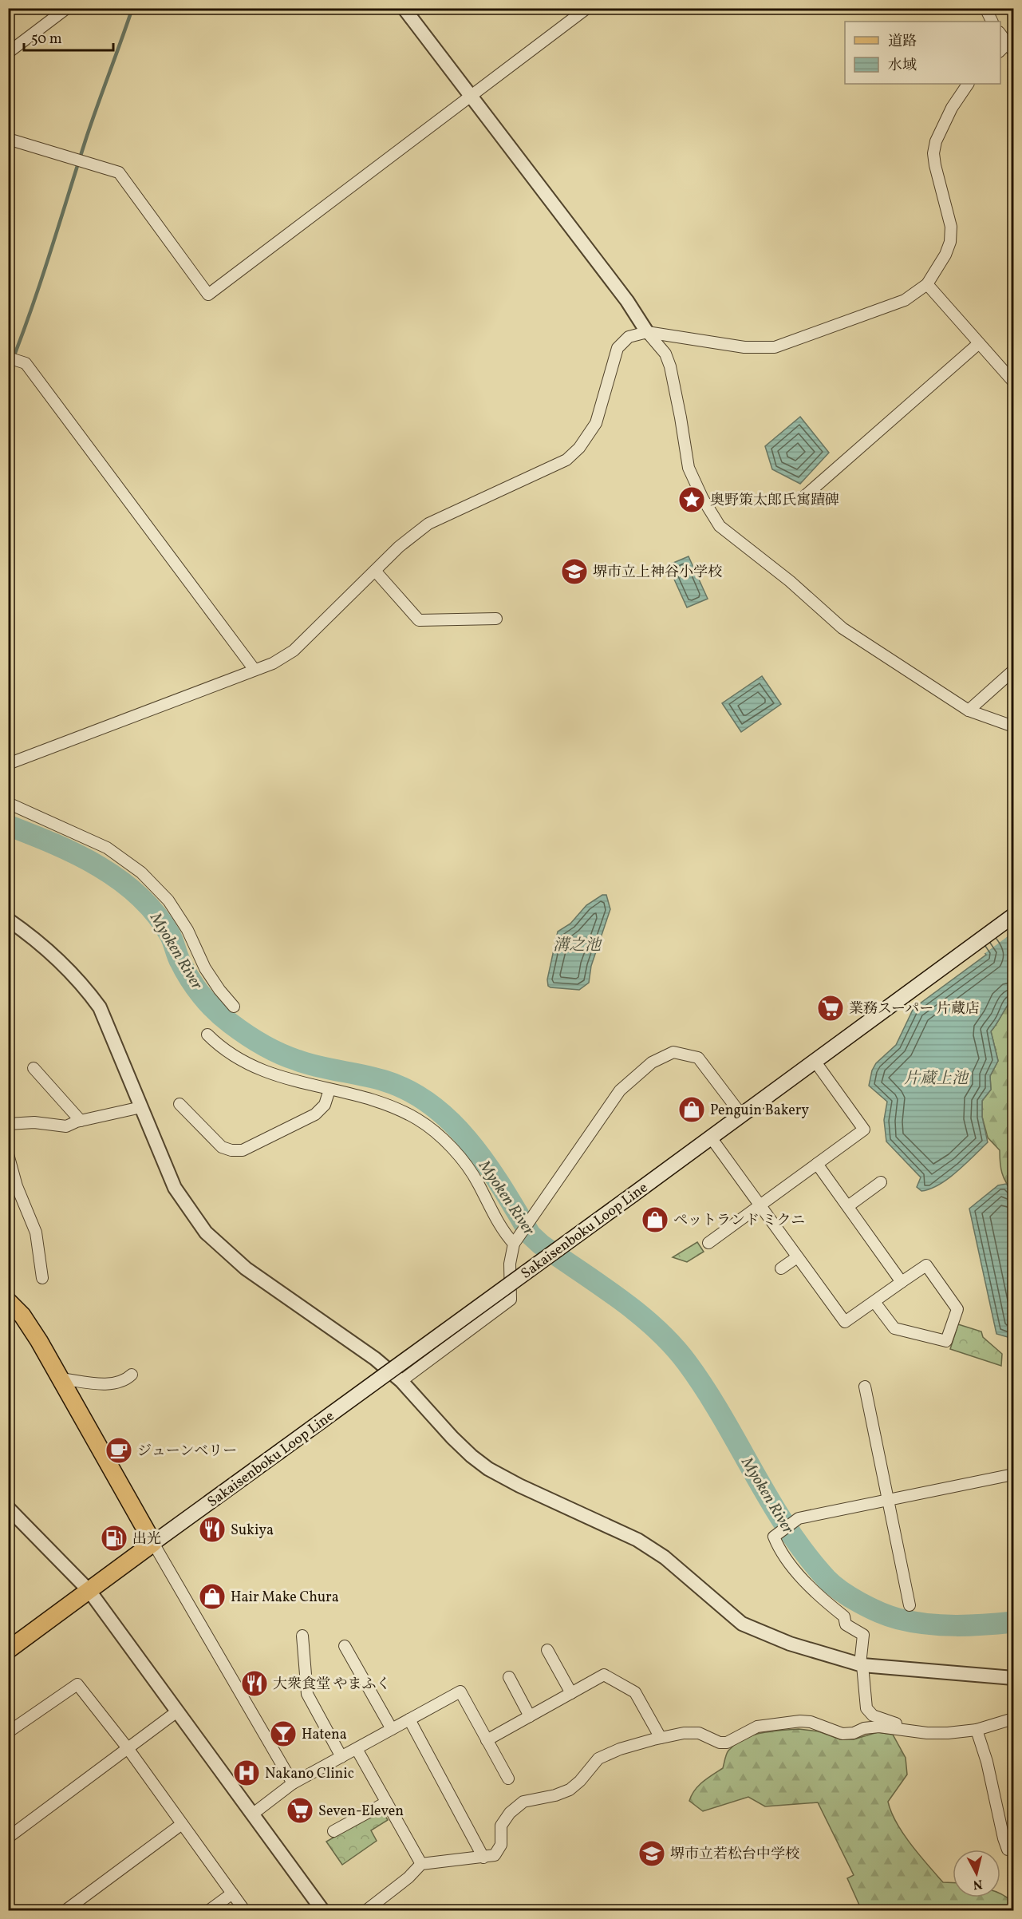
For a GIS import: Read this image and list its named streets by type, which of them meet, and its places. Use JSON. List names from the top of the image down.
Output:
{
  "streets": {
    "main road": ["Sakaisenboku Loop Line"]
  },
  "water": ["溝之池", "Myoken River", "片蔵上池"],
  "places": {
    "place": ["奥野策太郎氏寓蹟碑"],
    "school or university": ["堺市立上神谷小学校", "堺市立若松台中学校"],
    "supermarket": ["業務スーパー 片蔵店", "Seven-Eleven"],
    "shop": ["Penguin Bakery", "ペットランド ミクニ", "Hair Make Chura"],
    "cafe": ["ジューンベリー"],
    "restaurant": ["Sukiya", "大衆食堂 やまふく"],
    "fuel station": ["出光"],
    "bar": ["Hatena"],
    "hospital": ["Nakano Clinic"]
  },
  "legend": ["道路", "水域"],
  "scale_bar": "50 m",
  "north": "bottom"
}
